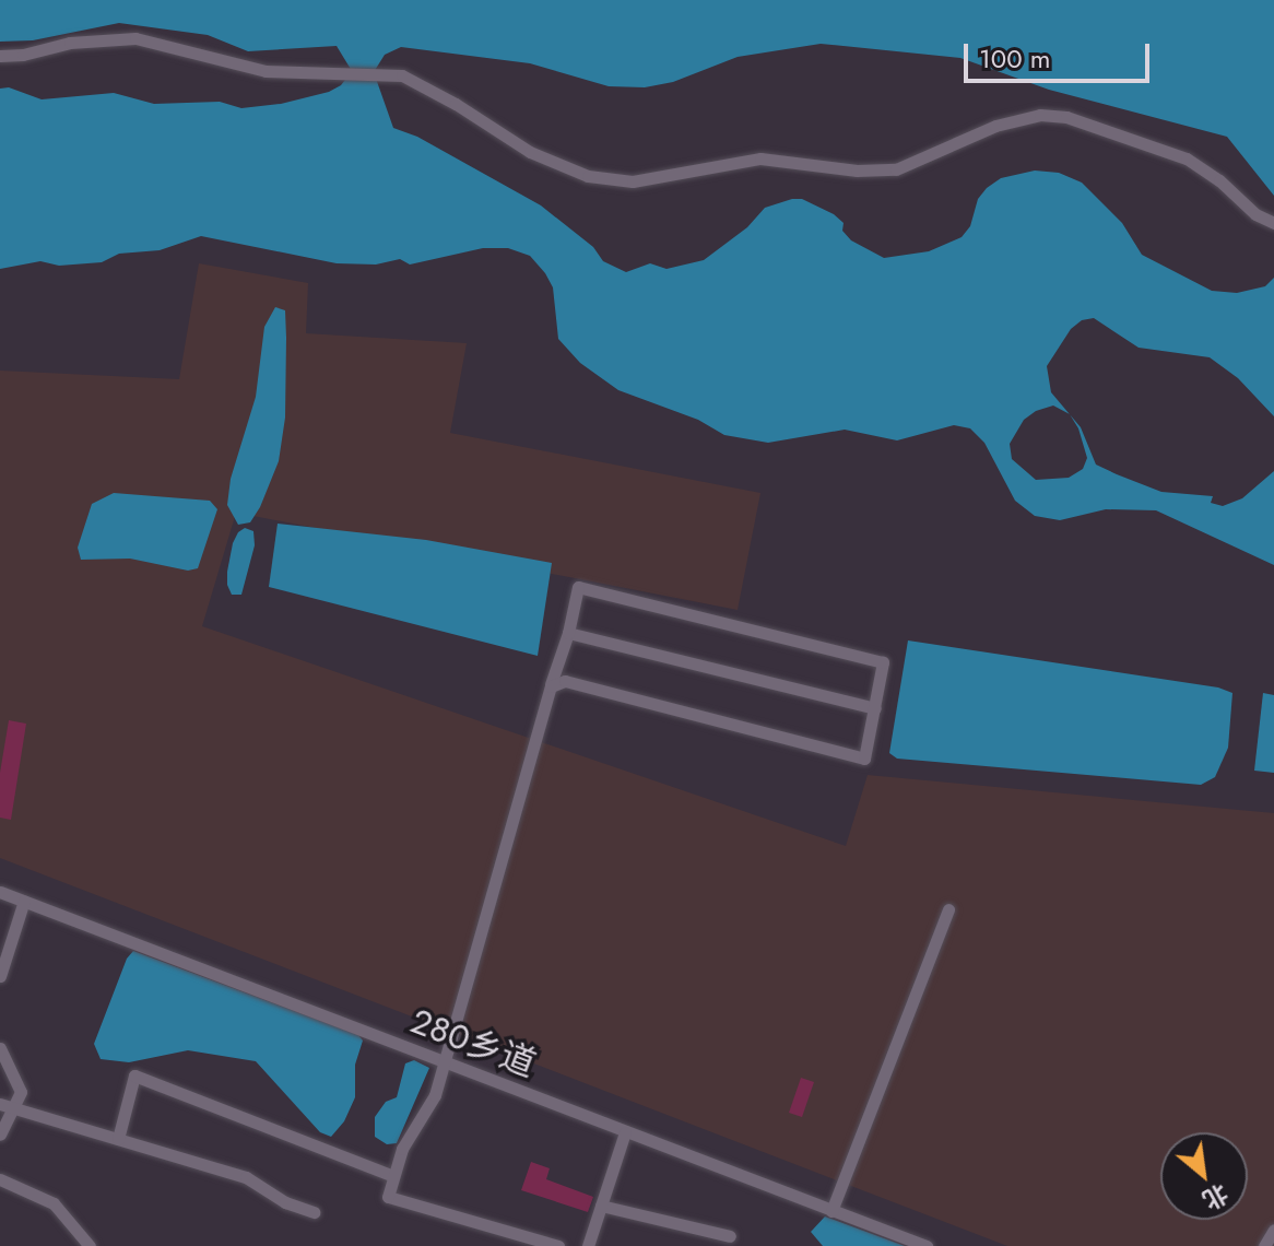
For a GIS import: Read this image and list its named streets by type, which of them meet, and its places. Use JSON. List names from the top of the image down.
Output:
{
  "streets": {
    "street": ["280乡道"]
  },
  "scale_bar": "100 m",
  "north": "bottom right"
}
